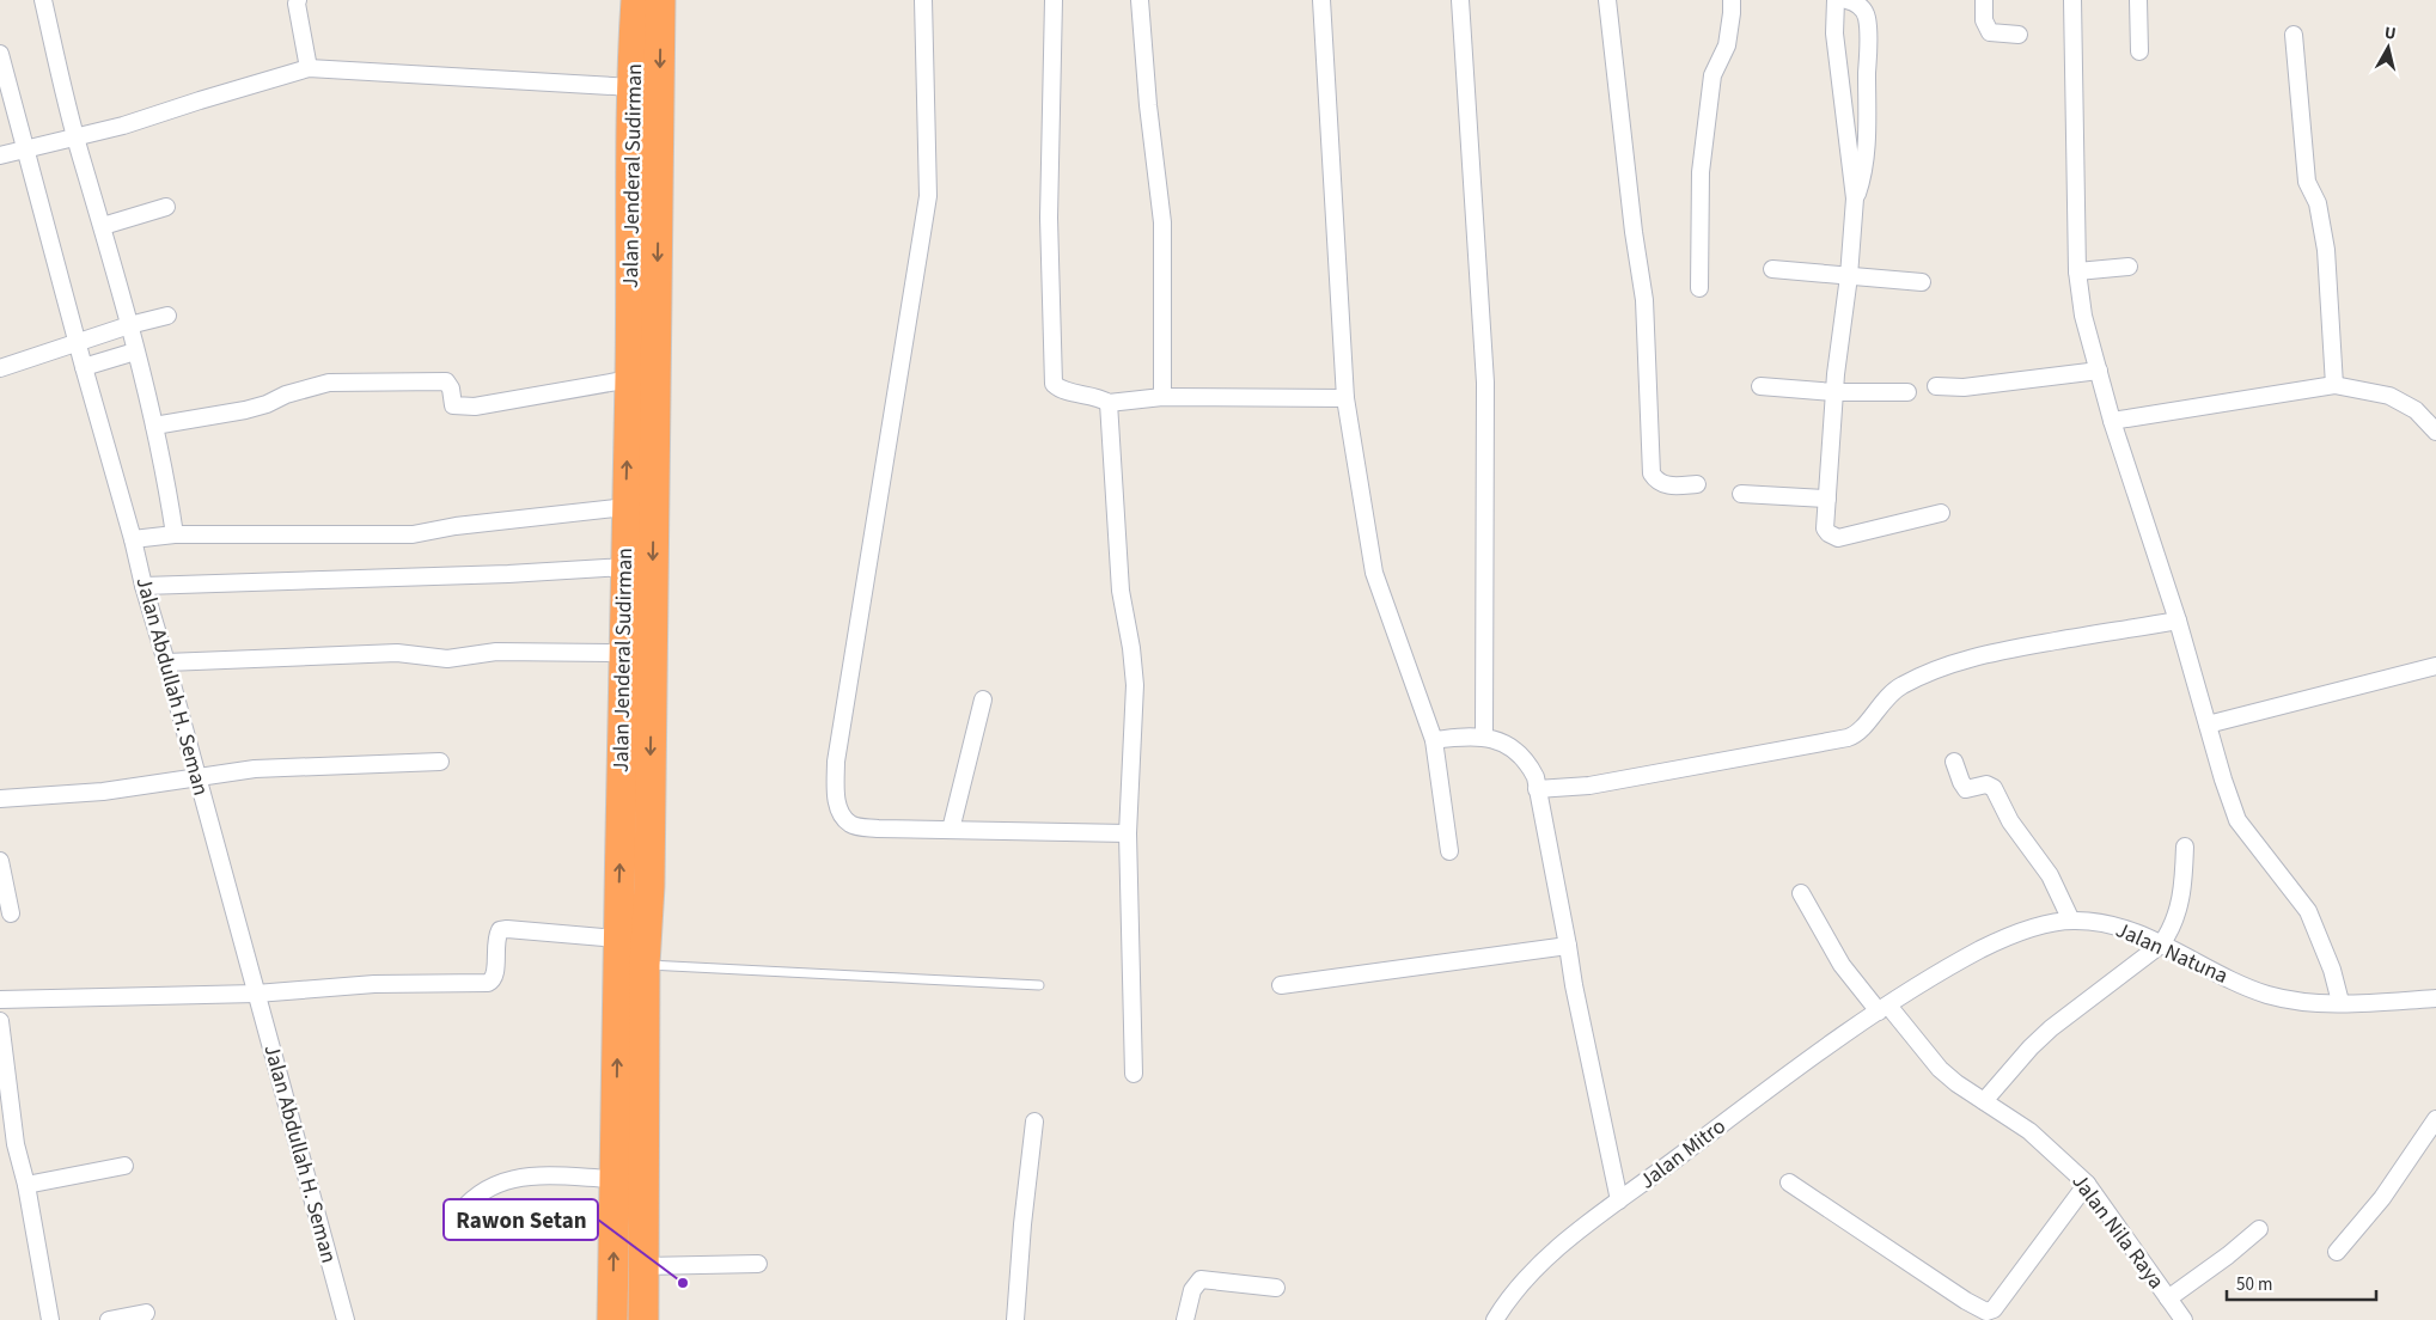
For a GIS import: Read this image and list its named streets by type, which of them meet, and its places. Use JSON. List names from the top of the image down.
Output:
{
  "streets": {
    "highway": ["Jalan Jenderal Sudirman"],
    "street": [
      "Jalan Abdullah H. Seman",
      "Jalan Natuna",
      "Jalan Mitro",
      "Jalan Nila Raya"
    ]
  },
  "crossings": [
    ["Jalan Natuna", "Jalan Mitro"],
    ["Jalan Natuna", "Jalan Nila Raya"],
    ["Jalan Mitro", "Jalan Nila Raya"]
  ],
  "places": ["Rawon Setan"],
  "scale_bar": "50 m",
  "north": "top"
}
